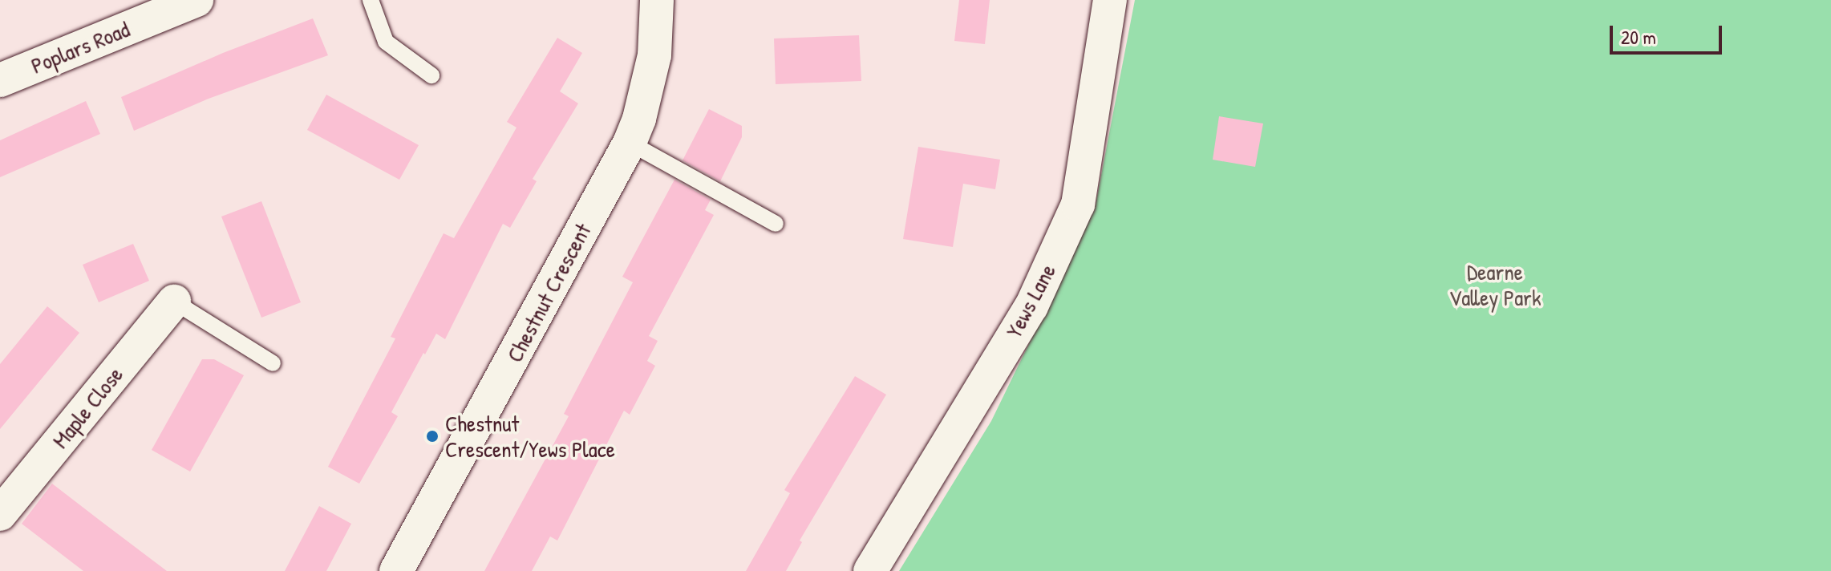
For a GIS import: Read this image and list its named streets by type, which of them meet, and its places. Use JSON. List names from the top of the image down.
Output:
{
  "streets": {
    "street": [
      "Poplars Road",
      "Chestnut Crescent",
      "Yews Lane",
      "Maple Close"
    ]
  },
  "parks": ["Dearne Valley Park"],
  "places": ["Chestnut Crescent/Yews Place"],
  "scale_bar": "20 m"
}
